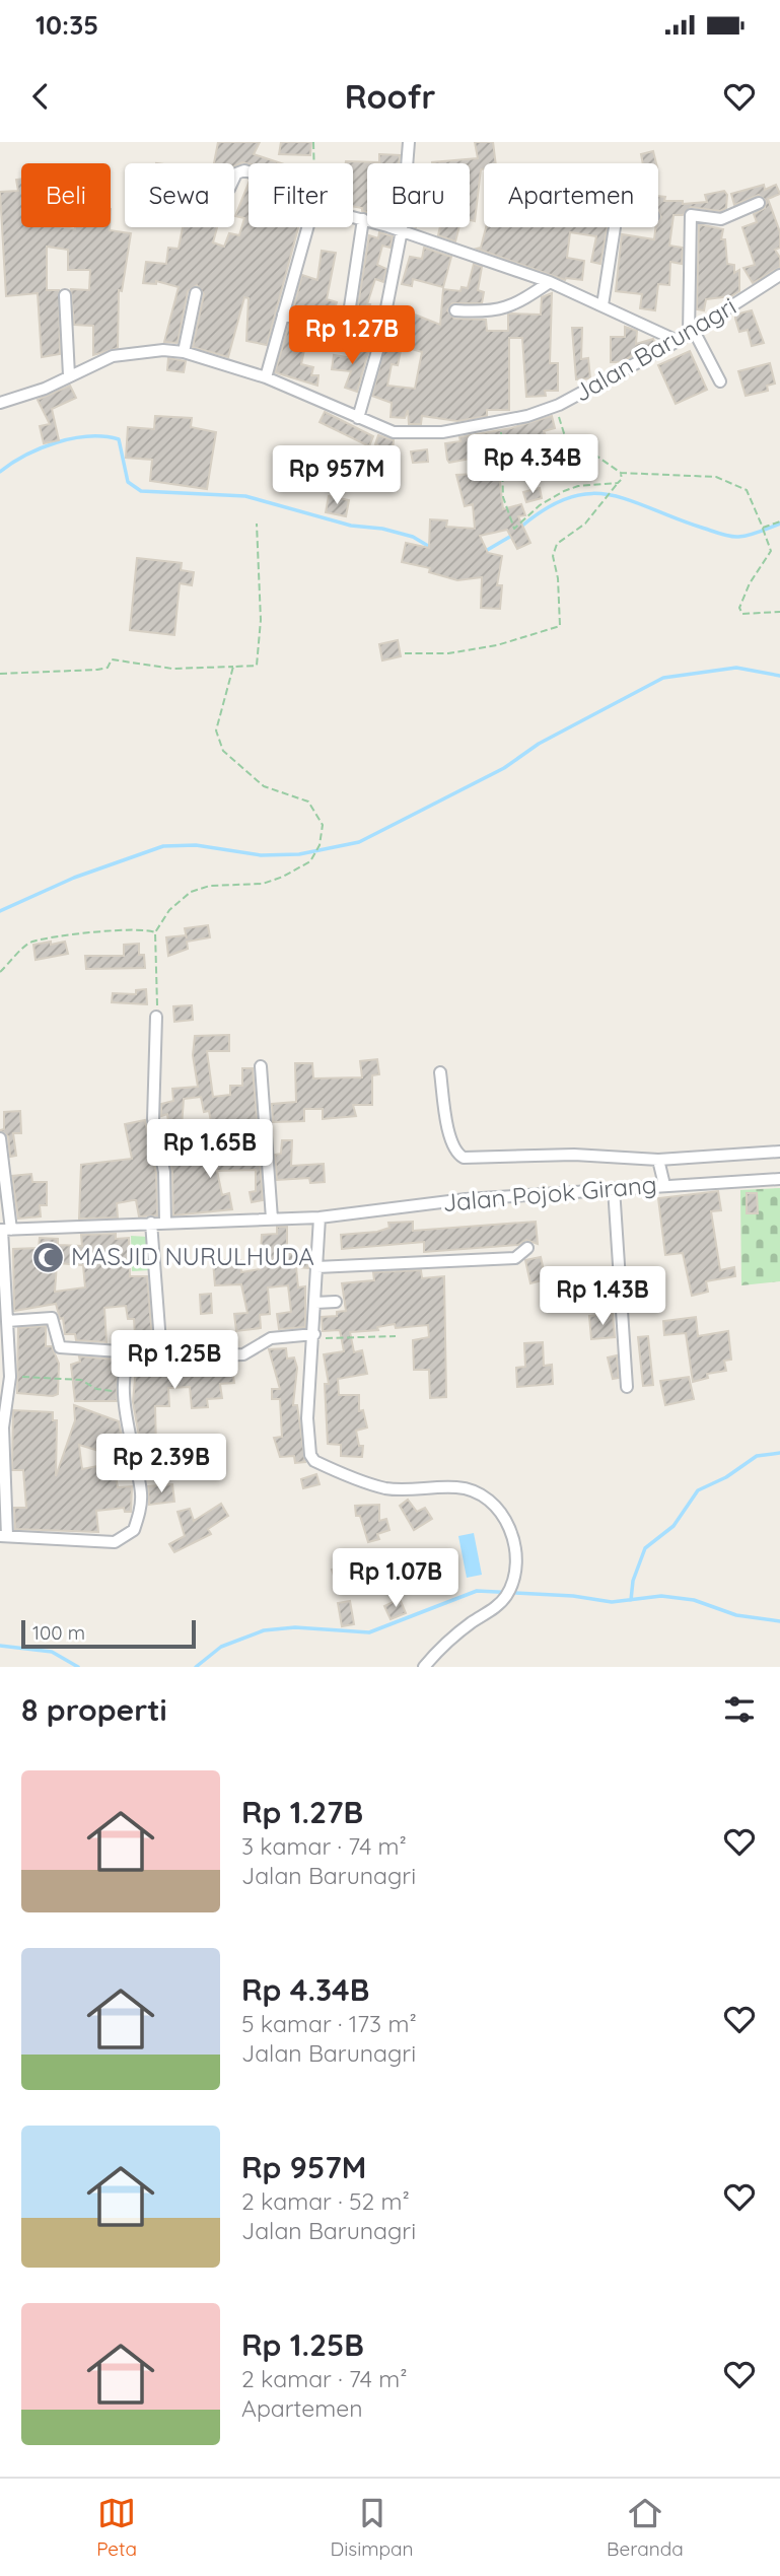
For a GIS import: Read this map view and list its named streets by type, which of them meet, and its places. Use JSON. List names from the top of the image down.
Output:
{
  "streets": {
    "street": ["Jalan Barunagri", "Jalan Pojok Girang"]
  },
  "places": {
    "mosque": ["MASJID NURULHUDA"]
  },
  "scale_bar": "100 m",
  "page": {
    "status": "10:35",
    "header": "Roofr",
    "chip": [
      "Beli",
      "Sewa",
      "Filter",
      "Baru",
      "Apartemen"
    ],
    "price": [
      "Rp 1.27B",
      "Rp 4.34B",
      "Rp 957M",
      "Rp 1.65B",
      "Rp 1.43B",
      "Rp 1.25B",
      "Rp 2.39B",
      "Rp 1.07B"
    ],
    "scale": "100 m",
    "heading": "8 properti",
    "list": [
      {
        "name": "Rp 1.27B",
        "note": "3 kamar · 74 m² · Jalan Barunagri"
      },
      {
        "name": "Rp 4.34B",
        "note": "5 kamar · 173 m² · Jalan Barunagri"
      },
      {
        "name": "Rp 957M",
        "note": "2 kamar · 52 m² · Jalan Barunagri"
      },
      {
        "name": "Rp 1.25B",
        "note": "2 kamar · 74 m² · Apartemen"
      }
    ],
    "tabs": ["Peta", "Disimpan", "Beranda"]
  }
}
